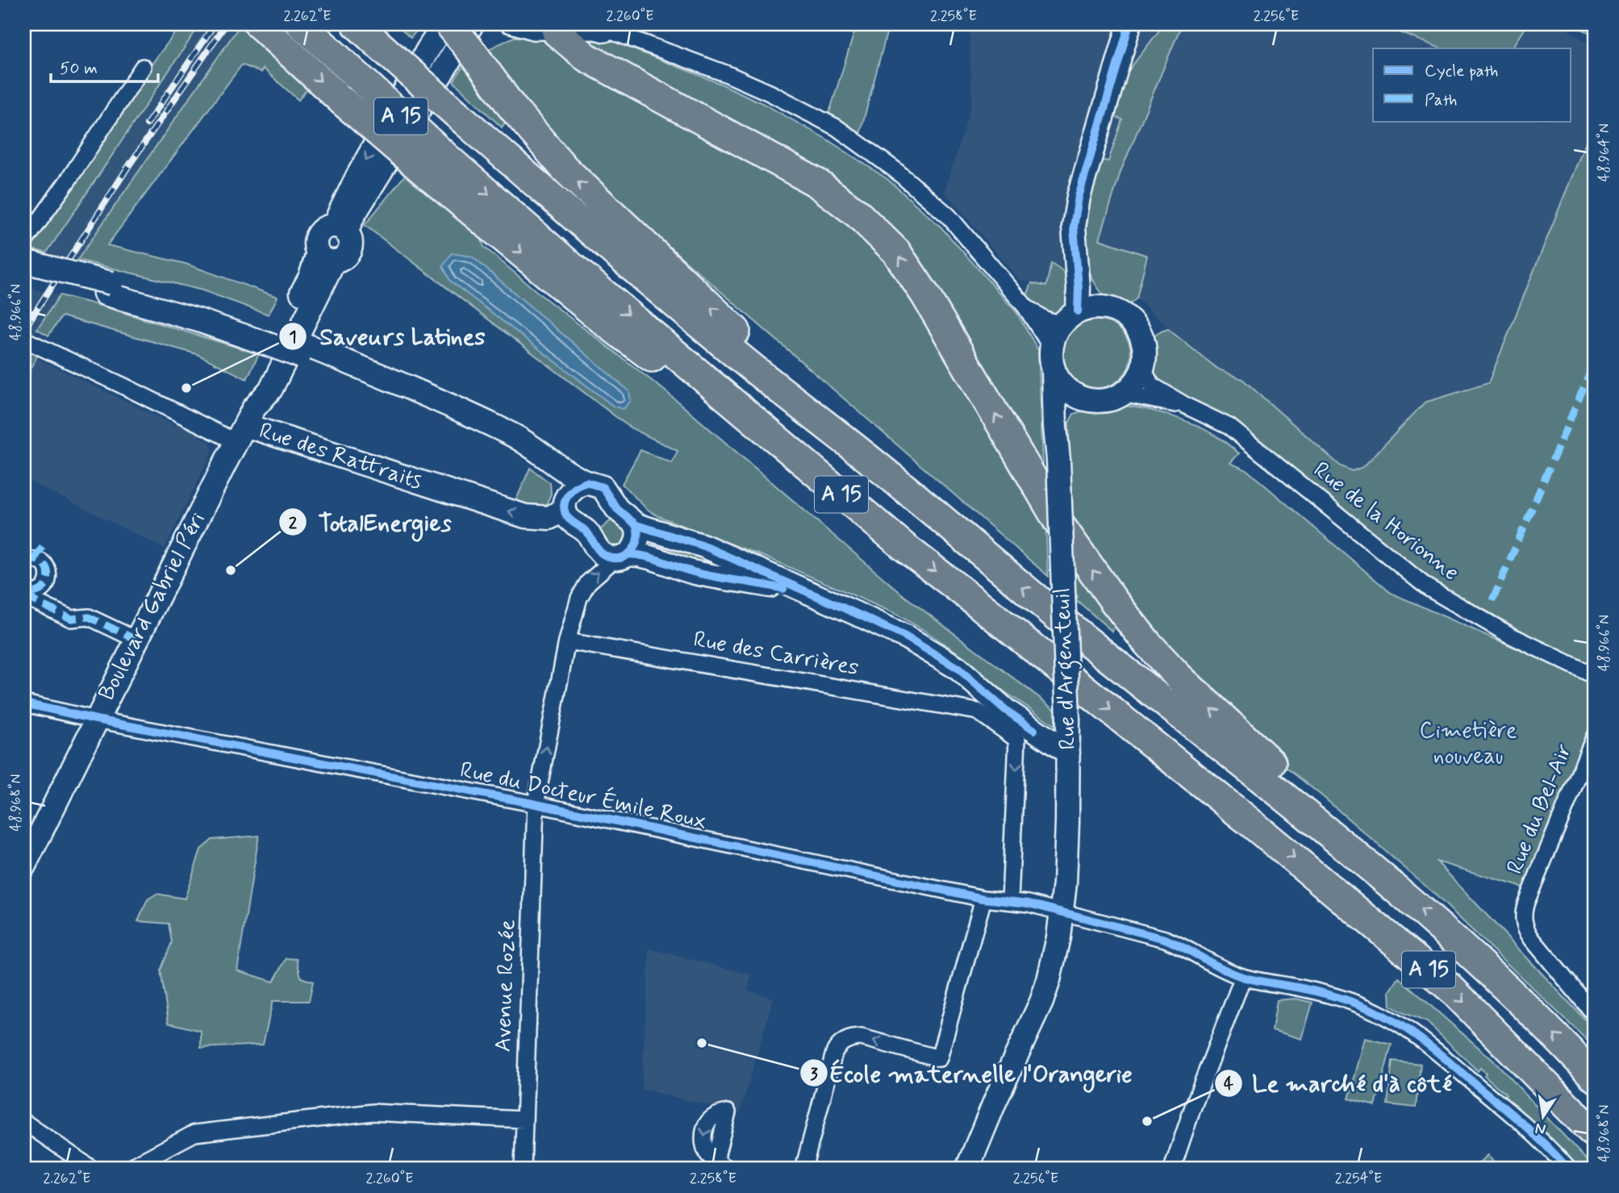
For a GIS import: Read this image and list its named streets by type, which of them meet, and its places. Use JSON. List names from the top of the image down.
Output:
{
  "streets": {
    "highway": ["A 15"],
    "main road": ["Rue des Rattraits", "Boulevard Gabriel Péri", "Rue d'Argenteuil"],
    "street": [
      "Rue de la Horionne",
      "Rue des Carrières",
      "Rue du Docteur Émile Roux",
      "Rue du Bel-Air",
      "Avenue Rozée"
    ]
  },
  "crossings": [
    ["Rue des Rattraits", "Boulevard Gabriel Péri"],
    ["Rue de la Horionne", "Rue d'Argenteuil"],
    ["Boulevard Gabriel Péri", "Rue du Docteur Émile Roux"],
    ["Rue des Carrières", "Rue du Docteur Émile Roux"],
    ["Rue des Carrières", "Avenue Rozée"],
    ["Rue d'Argenteuil", "Rue du Docteur Émile Roux"],
    ["Rue du Docteur Émile Roux", "Avenue Rozée"]
  ],
  "one_way": ["Rue des Carrières", "Avenue Rozée"],
  "parks": ["Cimetière nouveau"],
  "places": [
    "Saveurs Latines",
    "TotalEnergies",
    "École maternelle l'Orangerie",
    "Le marché d'à côté"
  ],
  "legend": ["Cycle path", "Path"],
  "scale_bar": "50 m",
  "north": "bottom",
  "coordinates": [
    "2.262°E",
    "2.260°E",
    "2.258°E",
    "2.256°E",
    "48.964°N",
    "48.966°N",
    "48.968°N",
    "2.254°E"
  ]
}
